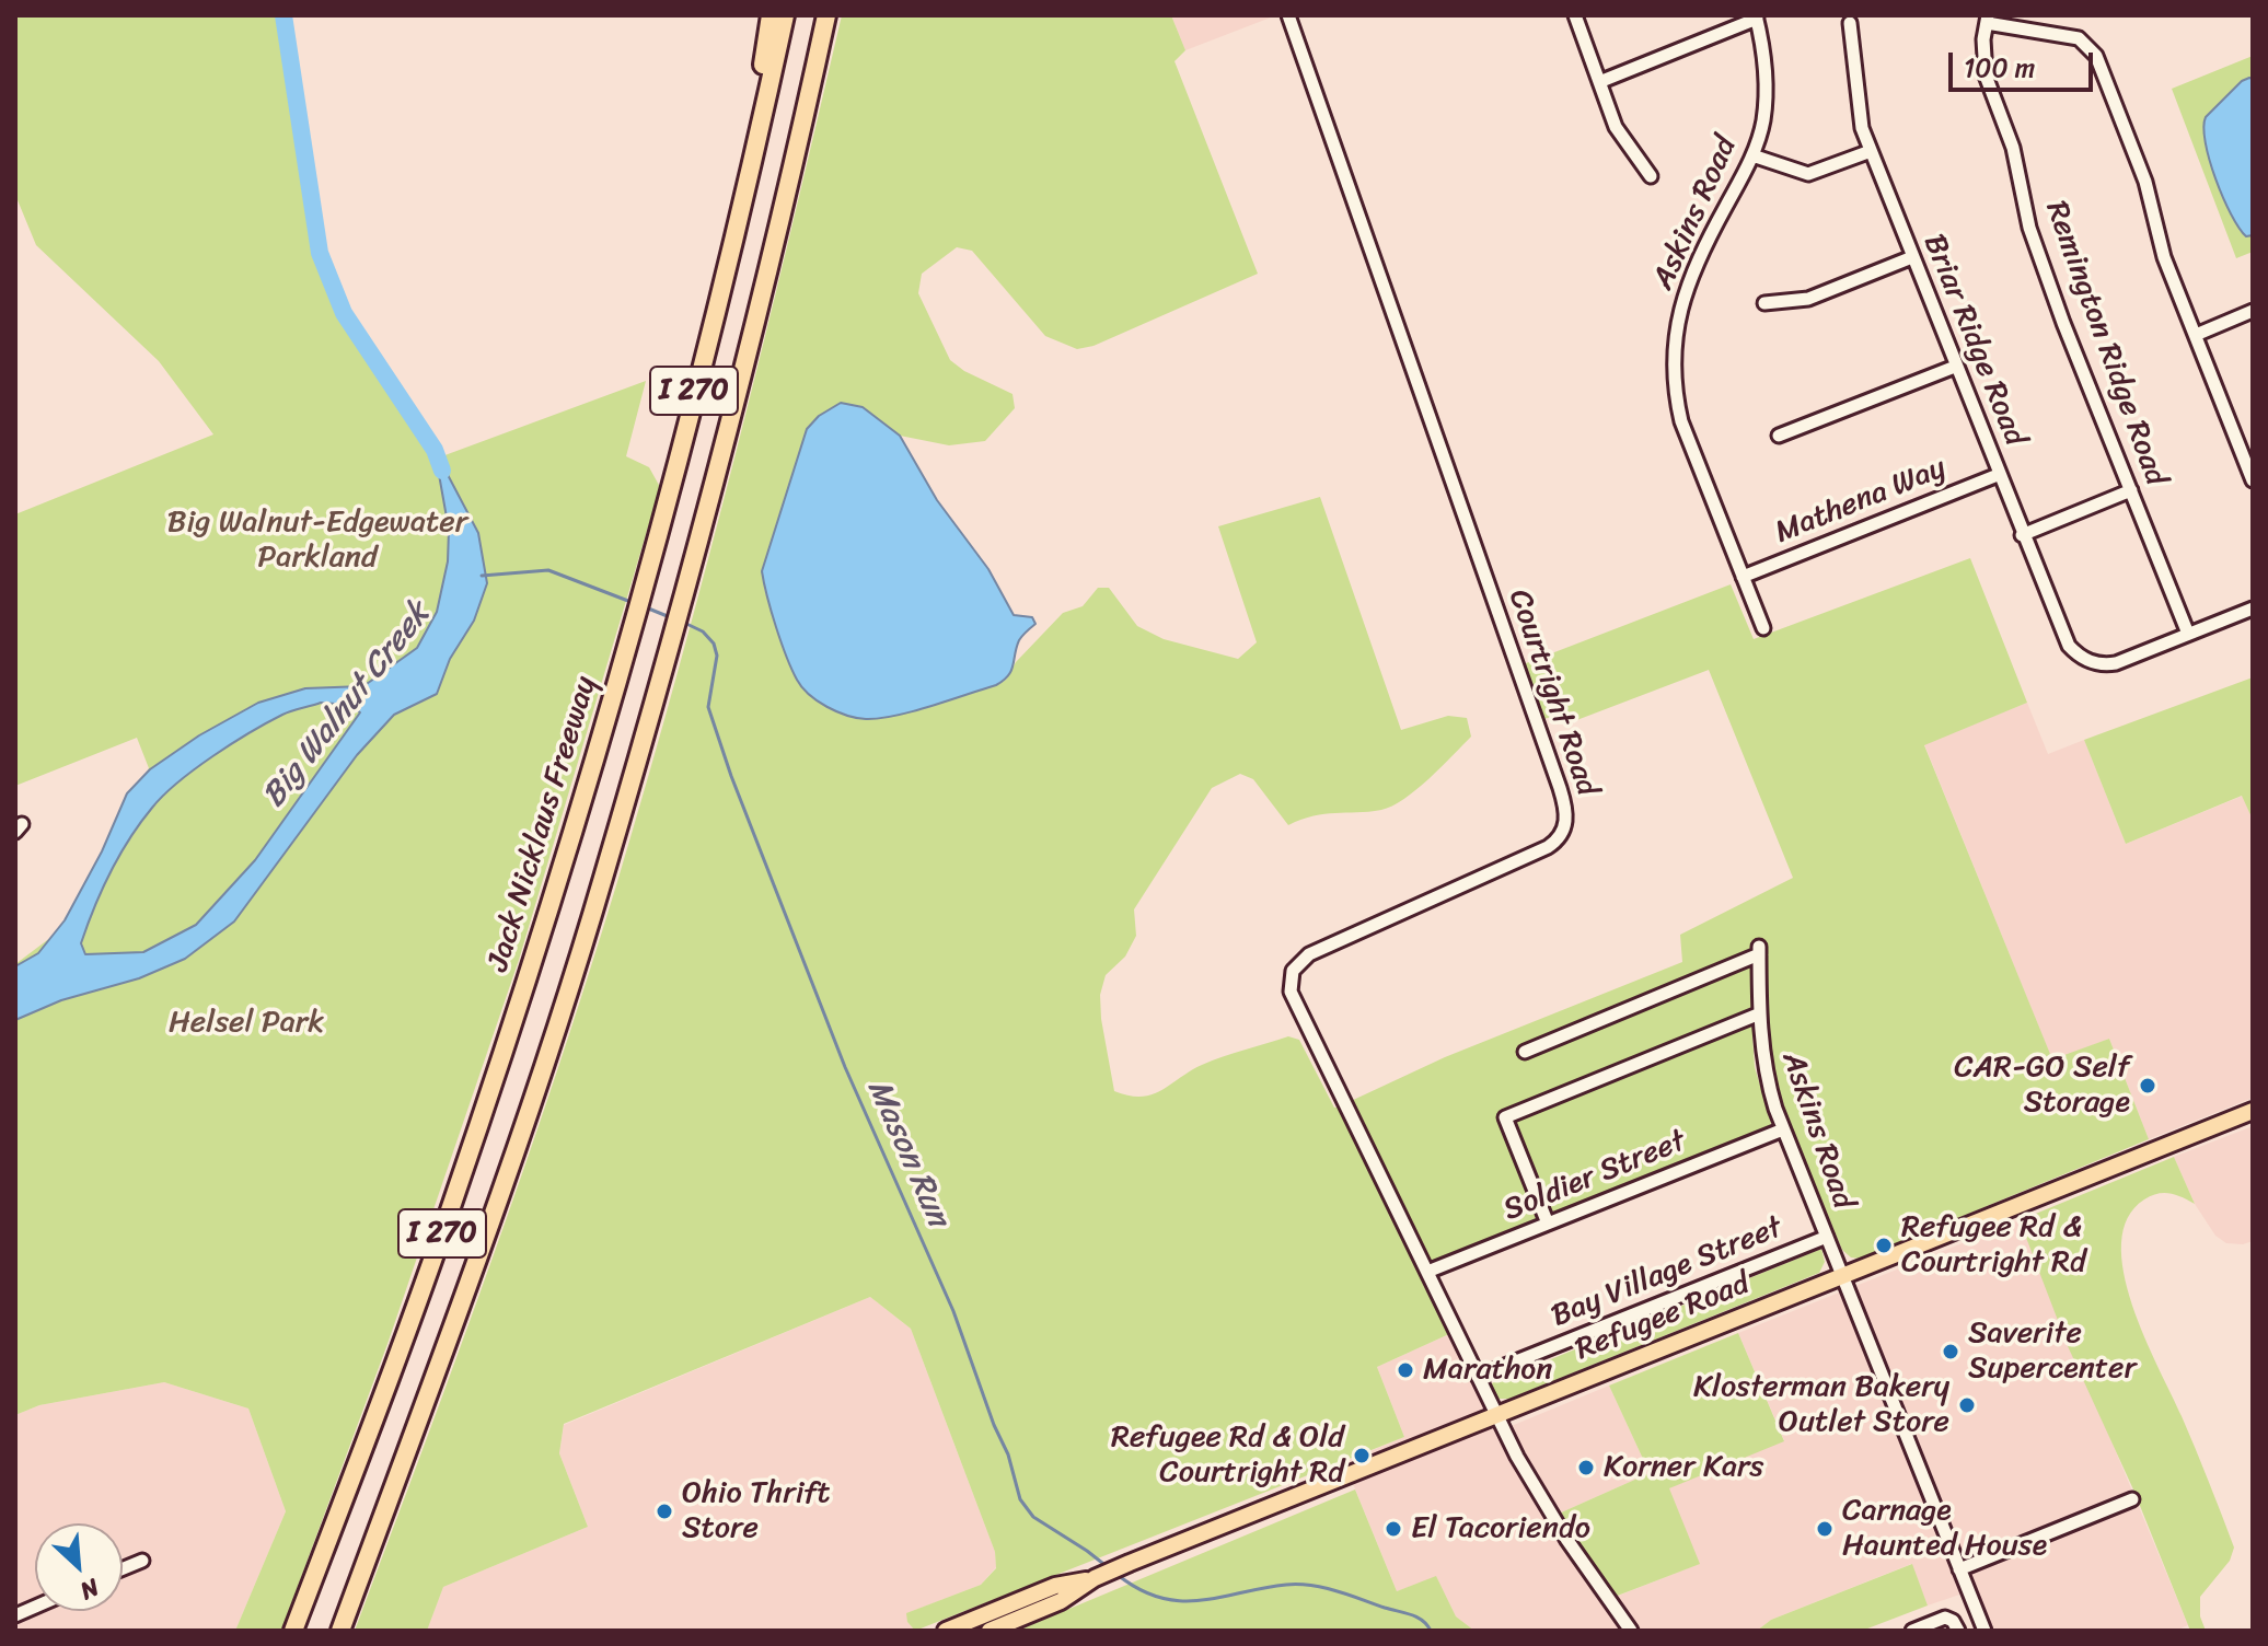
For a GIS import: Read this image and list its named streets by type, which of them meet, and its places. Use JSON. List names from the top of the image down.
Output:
{
  "streets": {
    "highway": ["I 270", "Jack Nicklaus Freeway"],
    "main road": ["Refugee Road"],
    "street": [
      "Askins Road",
      "Briar Ridge Road",
      "Remington Ridge Road",
      "Mathena Way",
      "Courtright Road",
      "Soldier Street",
      "Bay Village Street"
    ]
  },
  "crossings": [
    ["Askins Road", "Mathena Way"],
    ["Askins Road", "Soldier Street"],
    ["Askins Road", "Bay Village Street"],
    ["Askins Road", "Refugee Road"],
    ["Briar Ridge Road", "Remington Ridge Road"],
    ["Briar Ridge Road", "Mathena Way"],
    ["Courtright Road", "Soldier Street"],
    ["Courtright Road", "Bay Village Street"],
    ["Courtright Road", "Refugee Road"]
  ],
  "water": ["Big Walnut Creek", "Mason Run"],
  "parks": ["Big Walnut-Edgewater Parkland", "Helsel Park"],
  "places": [
    "CAR-GO Self Storage",
    "Refugee Rd & Courtright Rd",
    "Saverite Supercenter",
    "Marathon",
    "Klosterman Bakery Outlet Store",
    "Refugee Rd & Old Courtright Rd",
    "Korner Kars",
    "Ohio Thrift Store",
    "El Tacoriendo",
    "Carnage Haunted House"
  ],
  "scale_bar": "100 m",
  "north": "bottom right"
}
